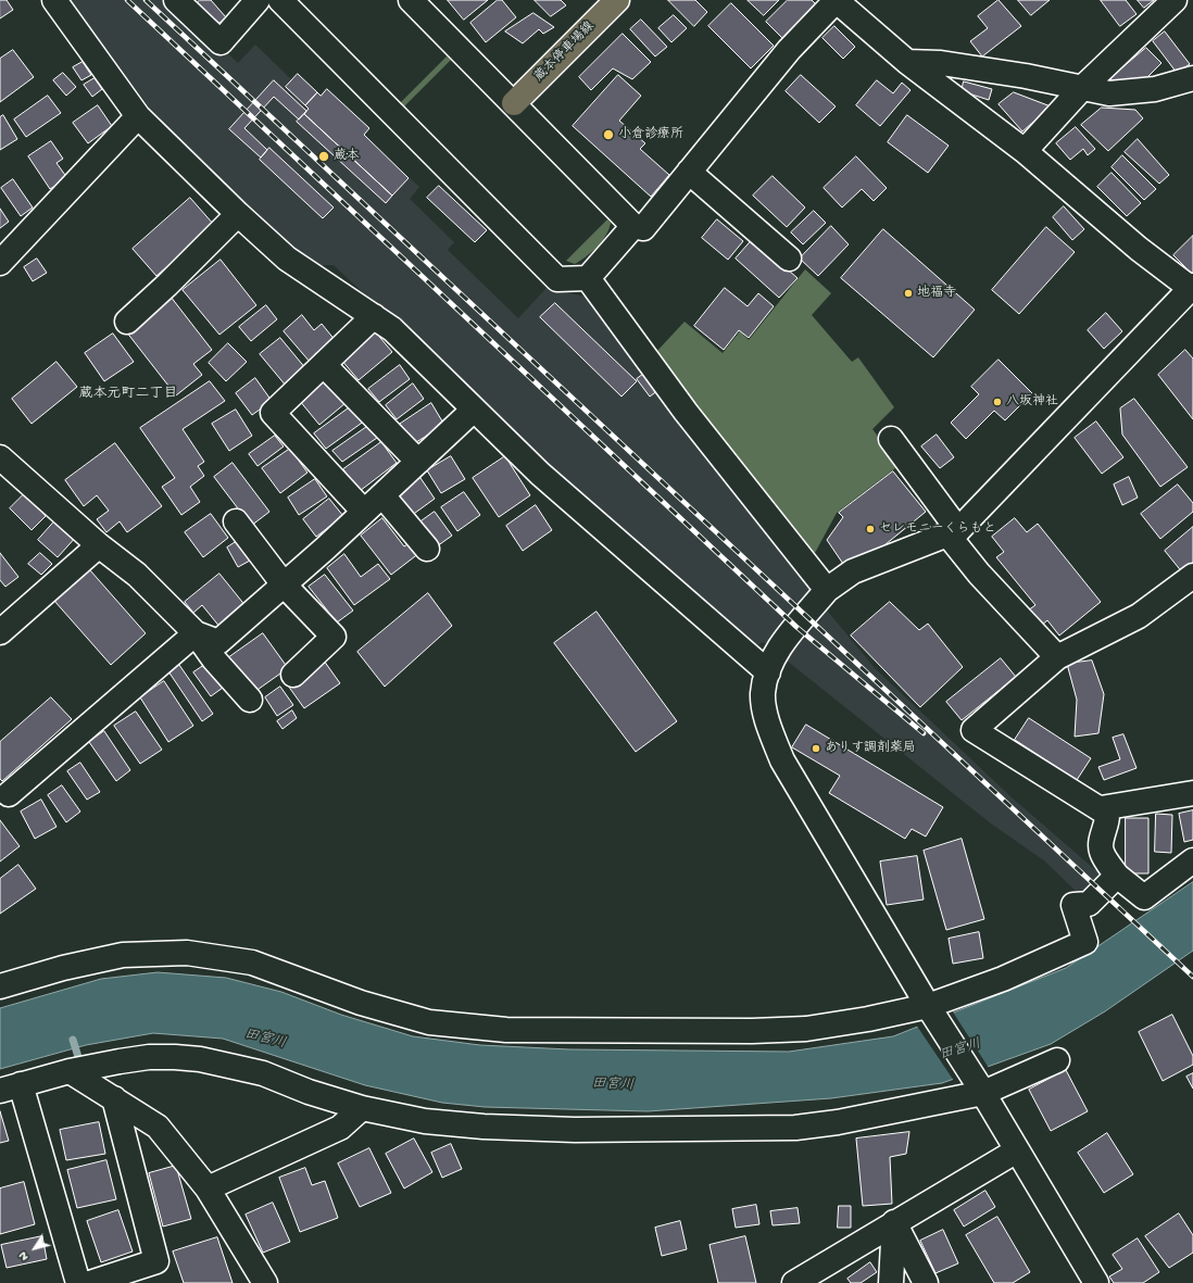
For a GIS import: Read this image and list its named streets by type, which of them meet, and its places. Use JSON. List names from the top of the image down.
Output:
{
  "streets": {
    "main road": ["蔵本停車場線"]
  },
  "districts": ["蔵本元町二丁目"],
  "water": ["田宮川"],
  "places": [
    "小倉診療所",
    "蔵本",
    "地福寺",
    "八坂神社",
    "セレモニーくらもと",
    "ありす調剤薬局"
  ],
  "north": "bottom left"
}
